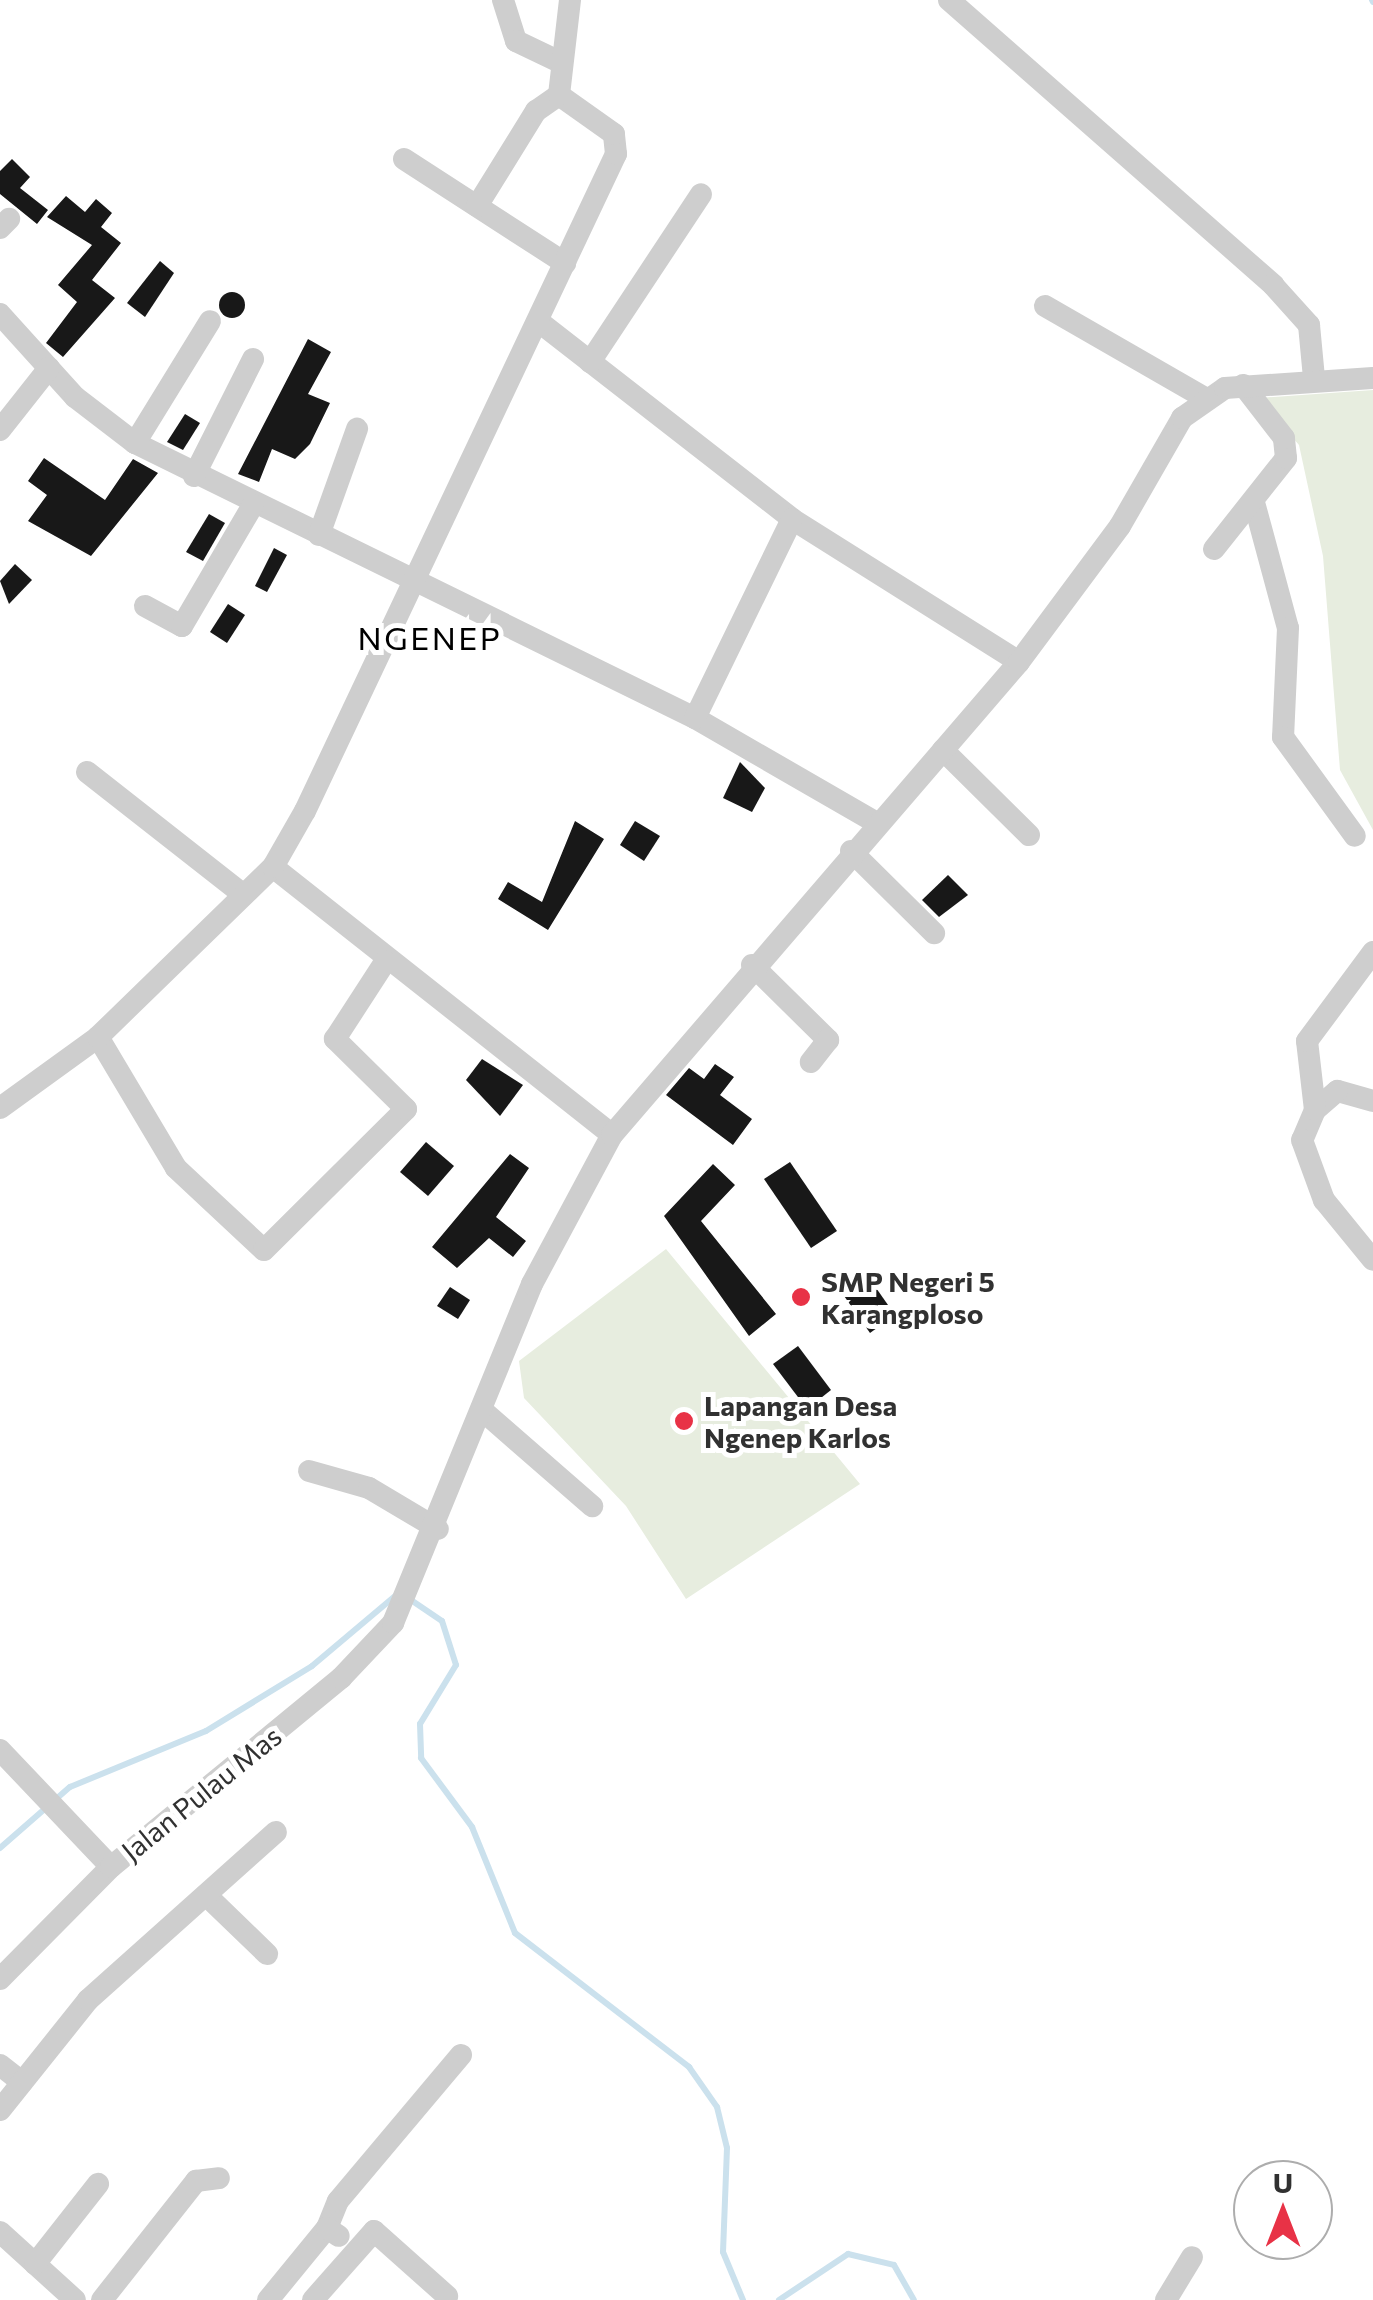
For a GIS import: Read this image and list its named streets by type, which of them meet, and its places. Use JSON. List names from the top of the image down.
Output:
{
  "streets": {
    "street": ["Jalan Pulau Mas"]
  },
  "districts": ["NGENEP"],
  "places": ["SMP Negeri 5 Karangploso", "Lapangan Desa Ngenep Karlos"],
  "north": "top"
}
